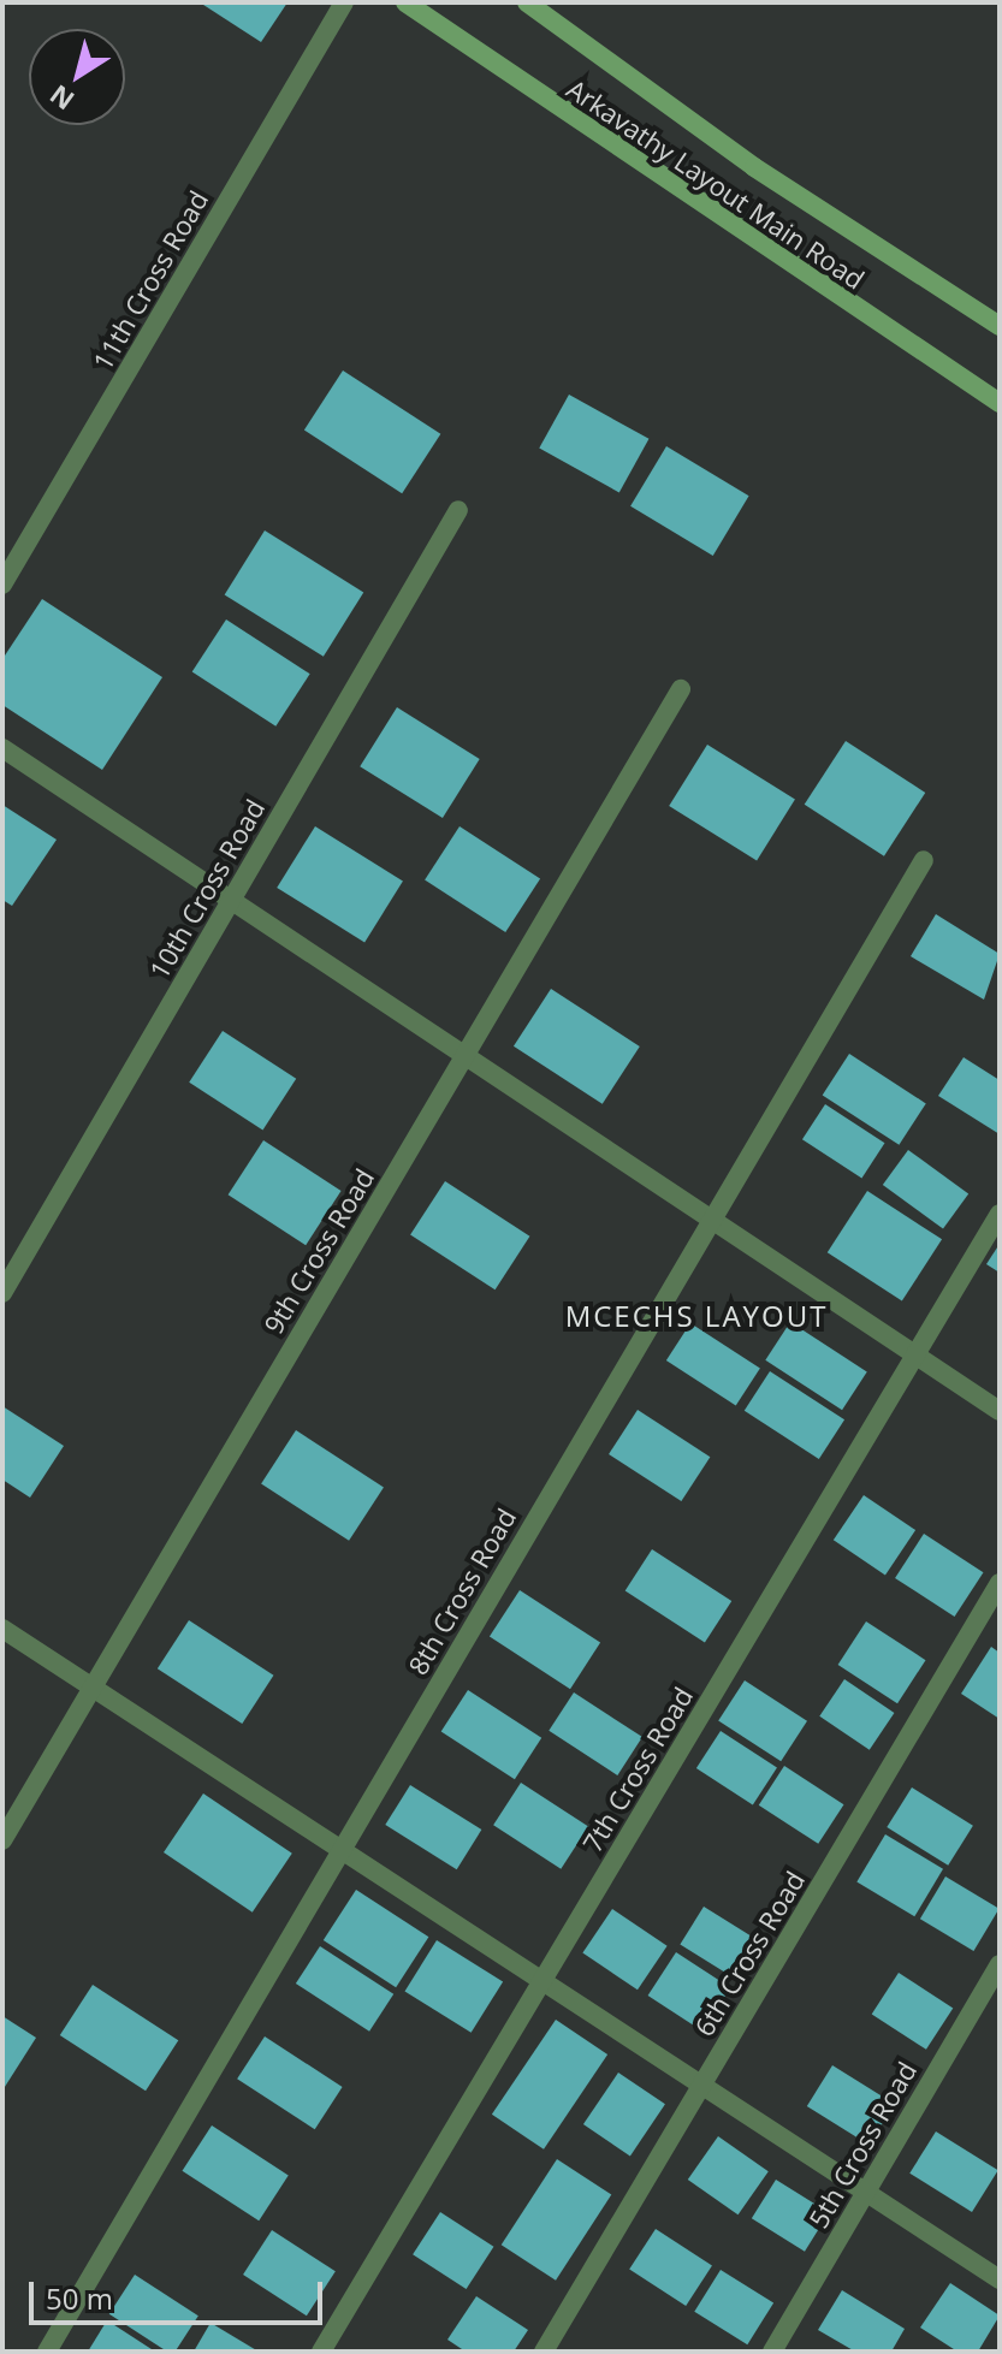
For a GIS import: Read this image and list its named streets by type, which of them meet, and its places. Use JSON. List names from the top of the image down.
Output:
{
  "streets": {
    "main road": ["Arkavathy Layout Main Road"],
    "street": [
      "11th Cross Road",
      "10th Cross Road",
      "9th Cross Road",
      "8th Cross Road",
      "7th Cross Road",
      "6th Cross Road",
      "5th Cross Road"
    ]
  },
  "districts": ["MCECHS LAYOUT"],
  "scale_bar": "50 m",
  "north": "bottom left"
}
